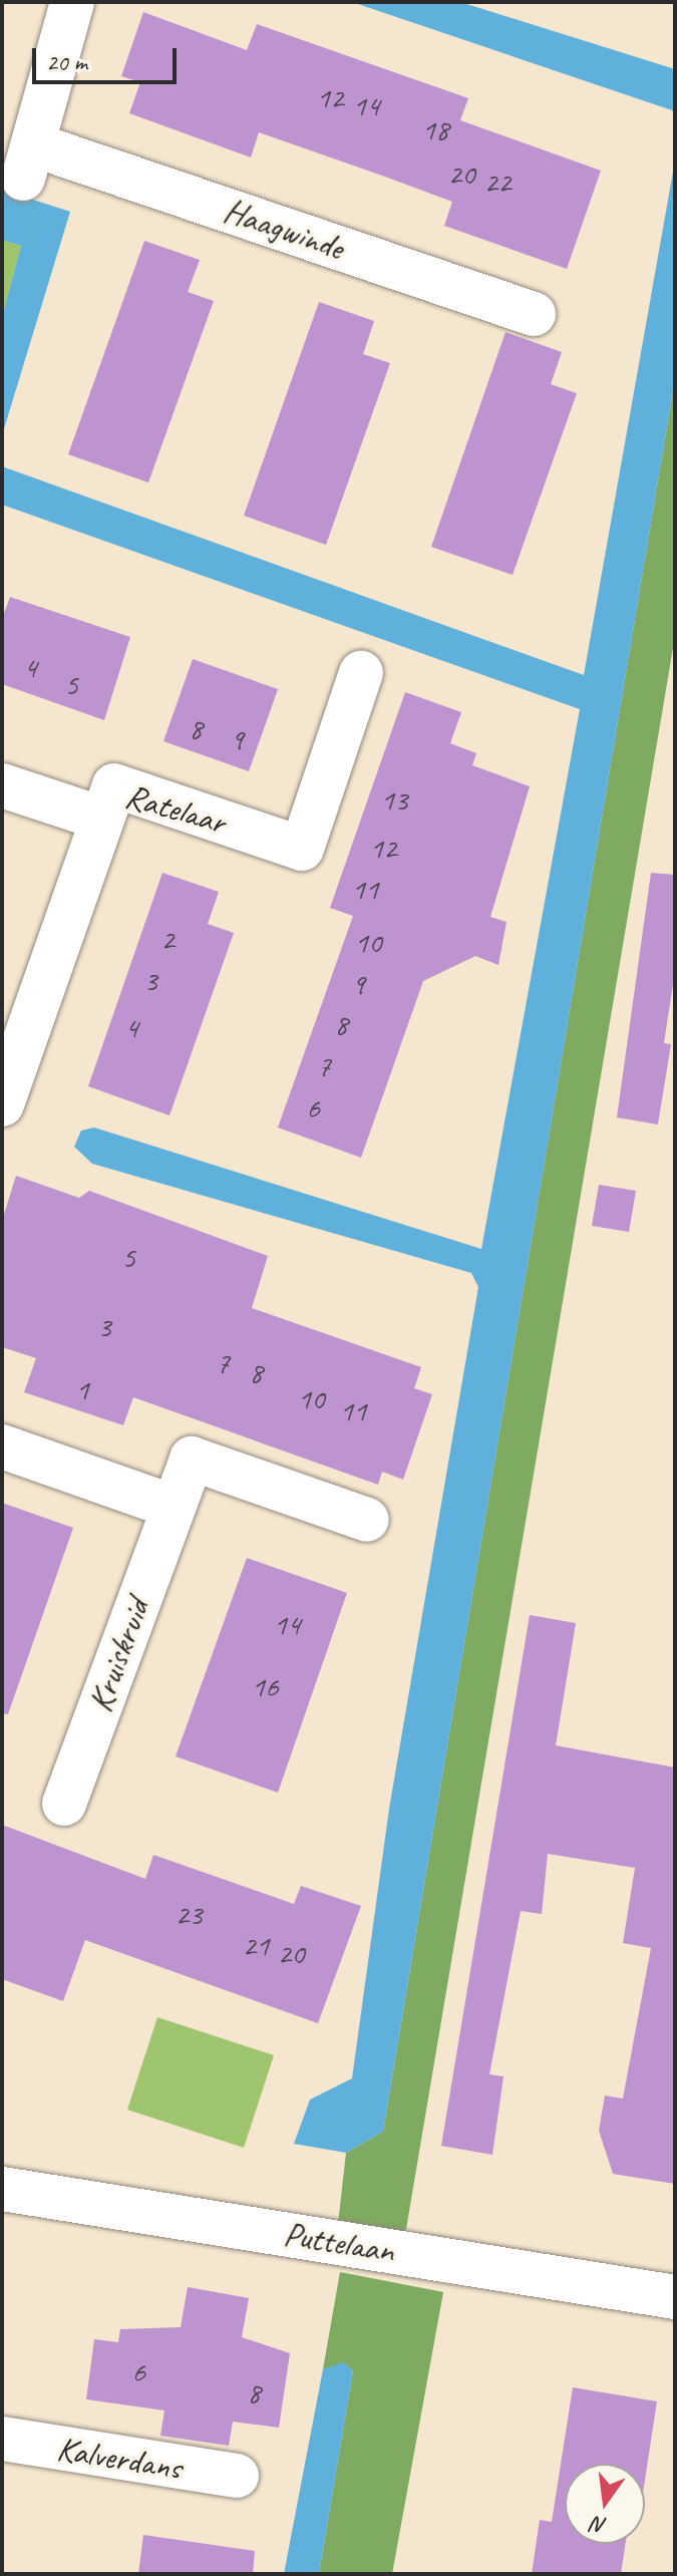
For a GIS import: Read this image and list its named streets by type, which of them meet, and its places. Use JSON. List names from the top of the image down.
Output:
{
  "streets": {
    "street": [
      "Haagwinde",
      "Ratelaar",
      "Kruiskruid",
      "Puttelaan",
      "Kalverdans"
    ]
  },
  "house_numbers": [
    "12",
    "14",
    "18",
    "20",
    "22",
    "4",
    "5",
    "8",
    "9",
    "13",
    "12",
    "11",
    "2",
    "10",
    "3",
    "9",
    "8",
    "4",
    "7",
    "6",
    "5",
    "3",
    "7",
    "8",
    "1",
    "10",
    "11",
    "14",
    "16",
    "23",
    "21",
    "20",
    "6",
    "8"
  ],
  "scale_bar": "20 m",
  "north": "bottom"
}
